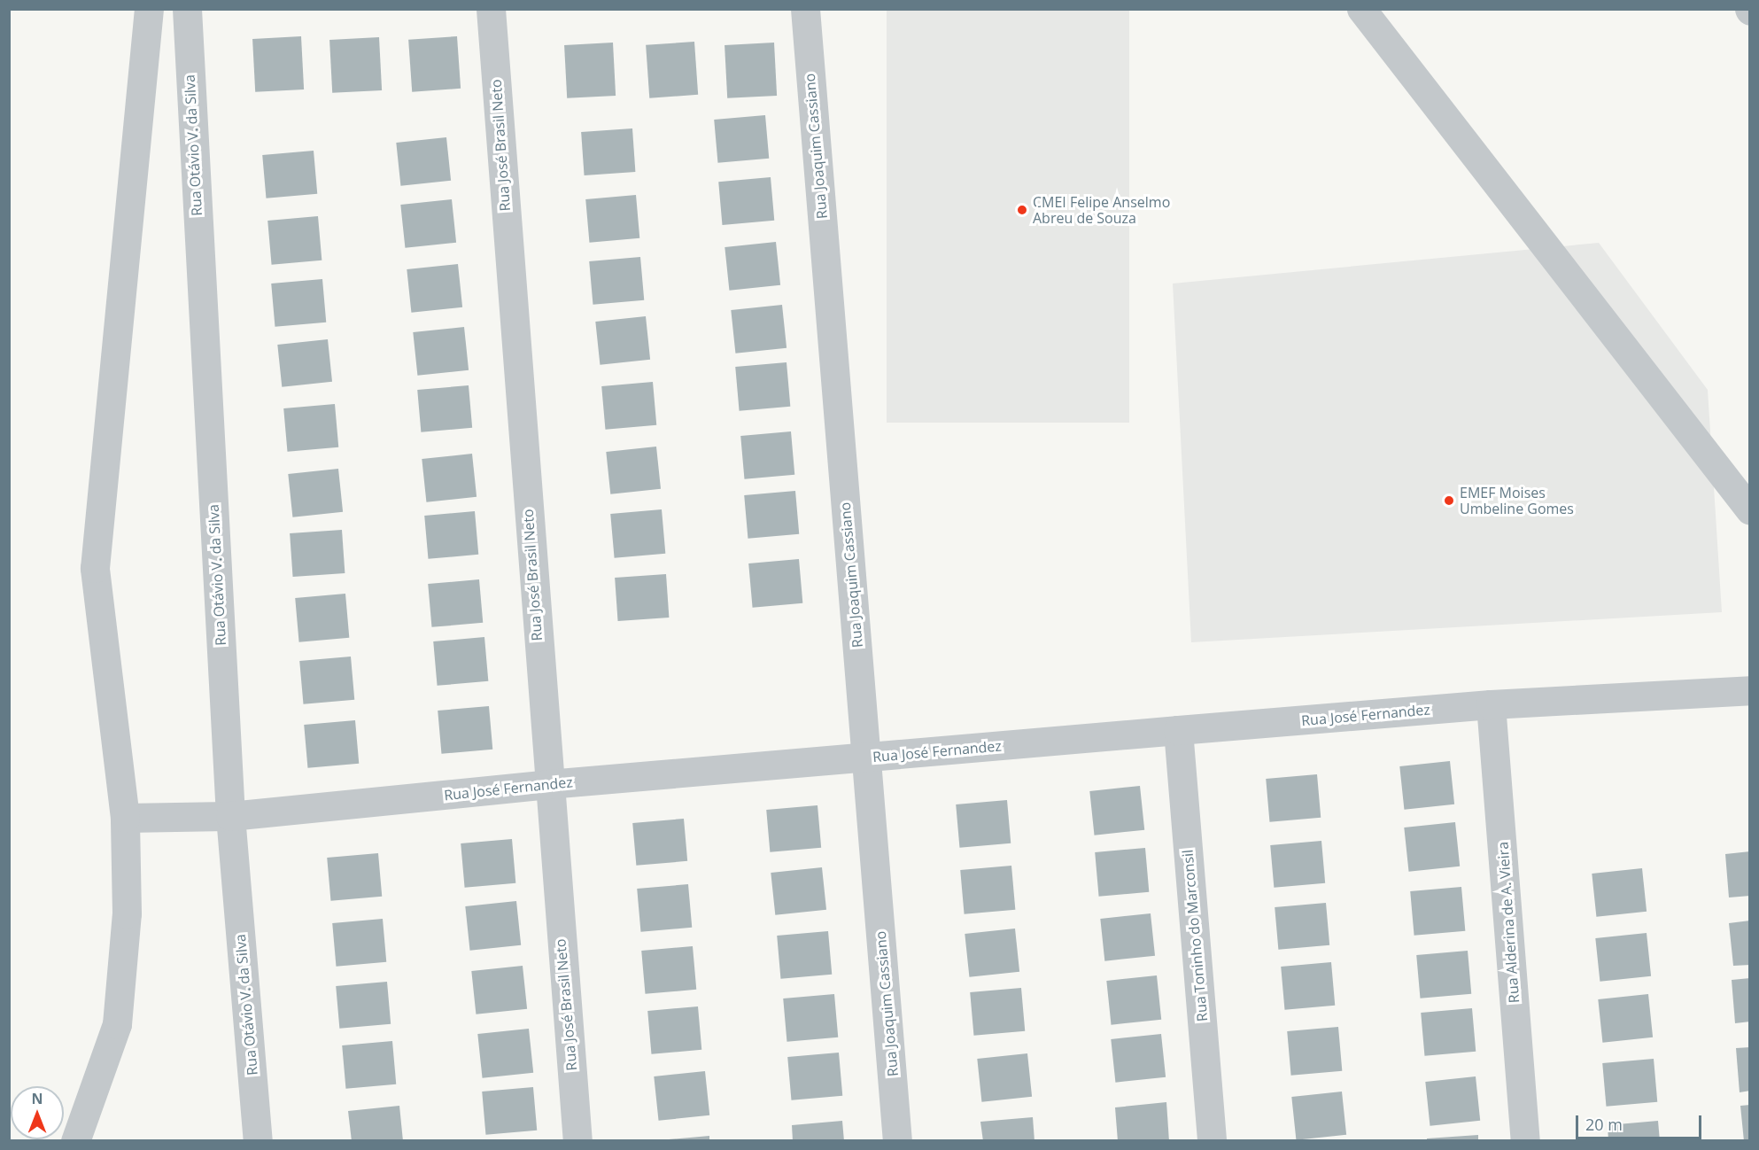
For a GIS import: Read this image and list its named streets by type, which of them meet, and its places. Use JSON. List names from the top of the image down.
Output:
{
  "streets": {
    "street": [
      "Rua Otávio V. da Silva",
      "Rua José Brasil Neto",
      "Rua Joaquim Cassiano",
      "Rua José Fernandez",
      "Rua Alderina de A. Vieira",
      "Rua Toninho do Marconsil"
    ]
  },
  "crossings": [
    ["Rua Otávio V. da Silva", "Rua José Fernandez"],
    ["Rua José Brasil Neto", "Rua José Fernandez"],
    ["Rua Joaquim Cassiano", "Rua José Fernandez"],
    ["Rua José Fernandez", "Rua Alderina de A. Vieira"],
    ["Rua José Fernandez", "Rua Toninho do Marconsil"]
  ],
  "places": ["CMEI Felipe Anselmo Abreu de Souza", "EMEF Moises Umbeline Gomes"],
  "scale_bar": "20 m",
  "north": "top"
}
